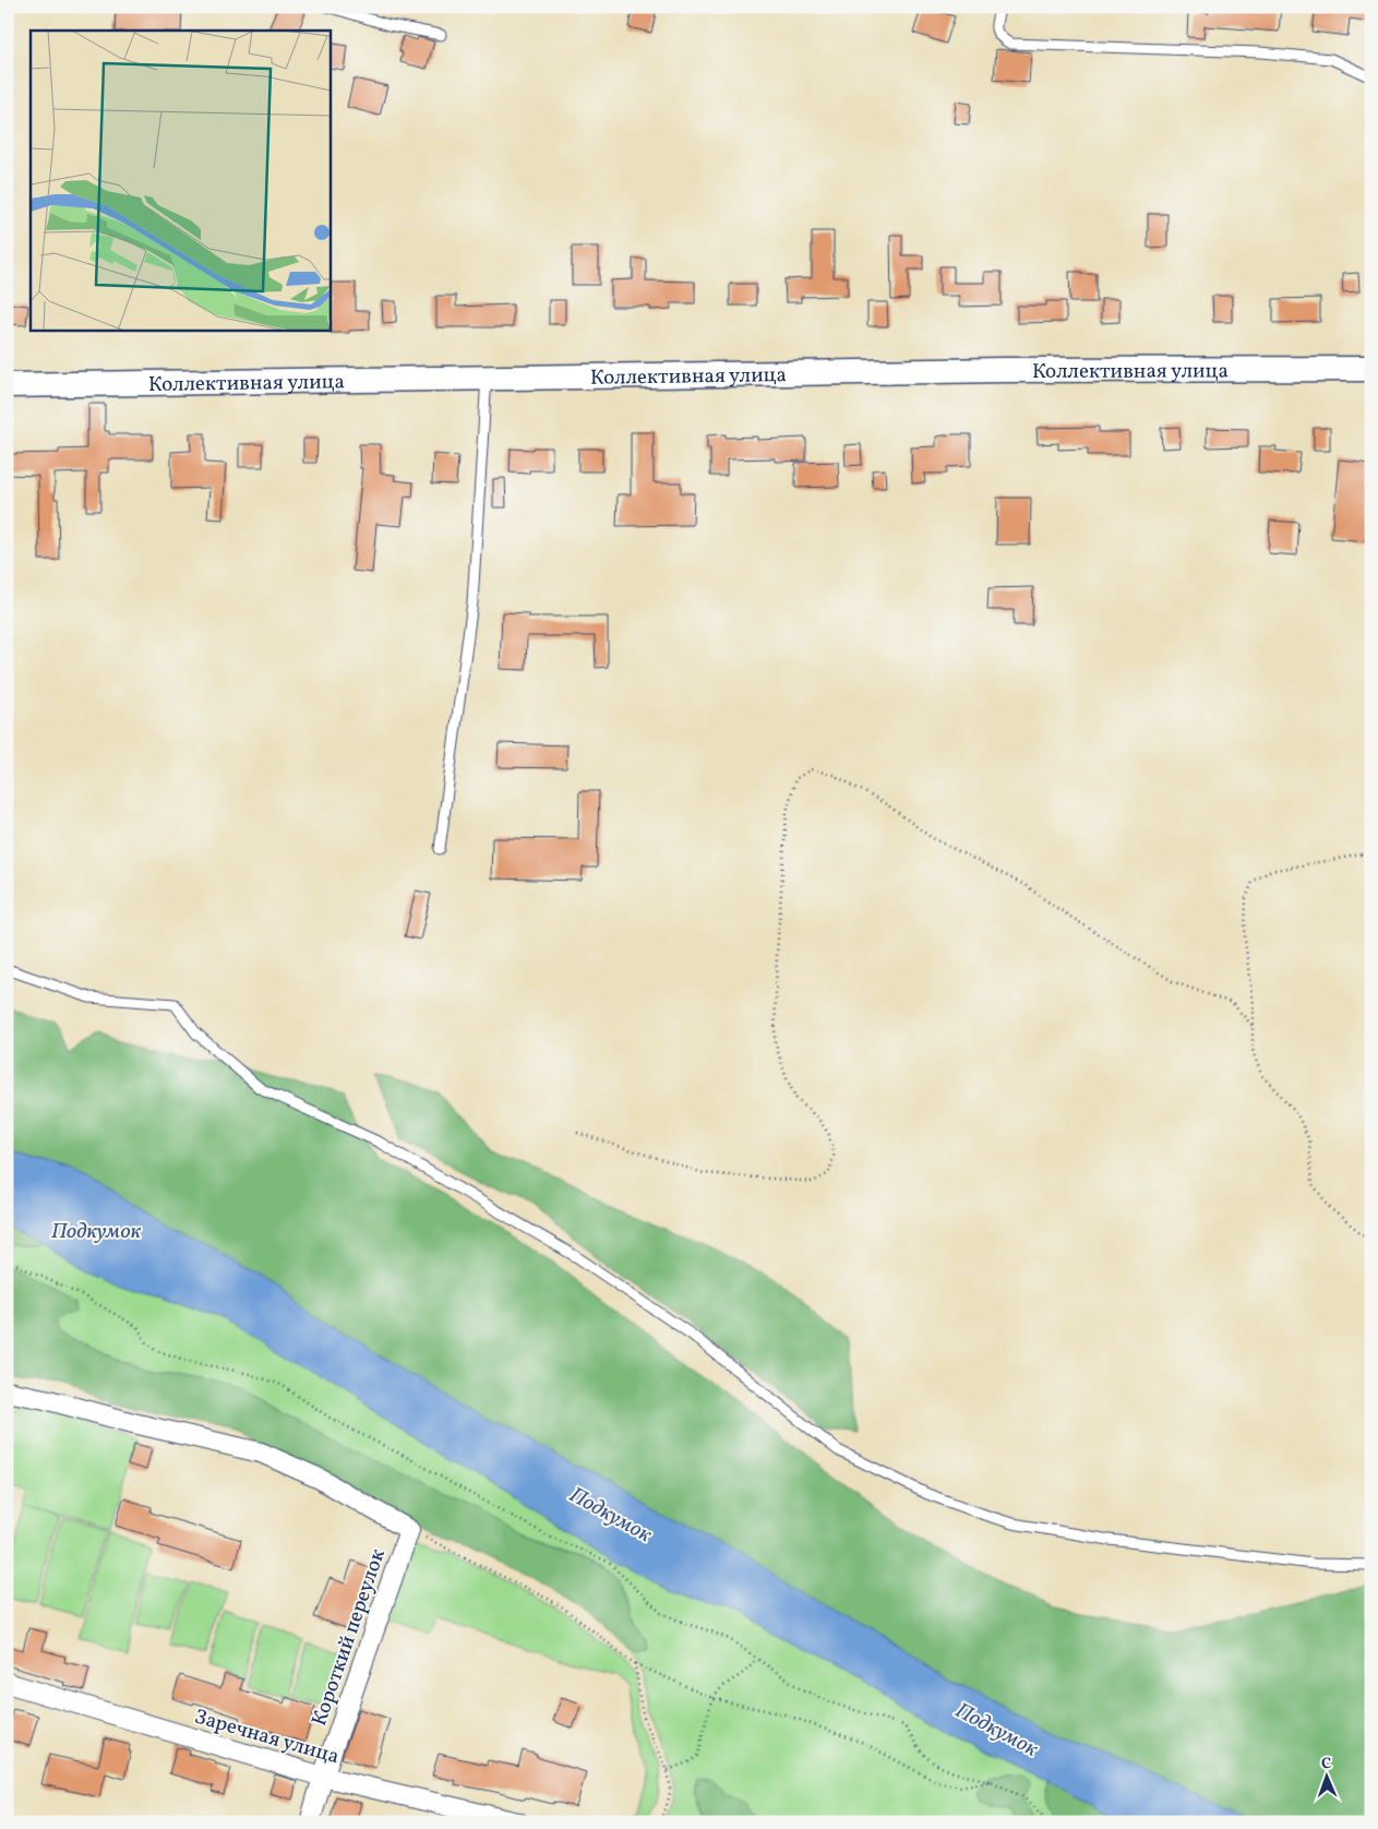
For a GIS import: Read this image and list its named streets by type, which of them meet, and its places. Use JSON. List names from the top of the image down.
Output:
{
  "streets": {
    "street": ["Коллективная улица", "Короткий переулок", "Заречная улица"]
  },
  "crossings": [
    ["Короткий переулок", "Заречная улица"]
  ],
  "water": ["Подкумок"],
  "north": "top"
}
